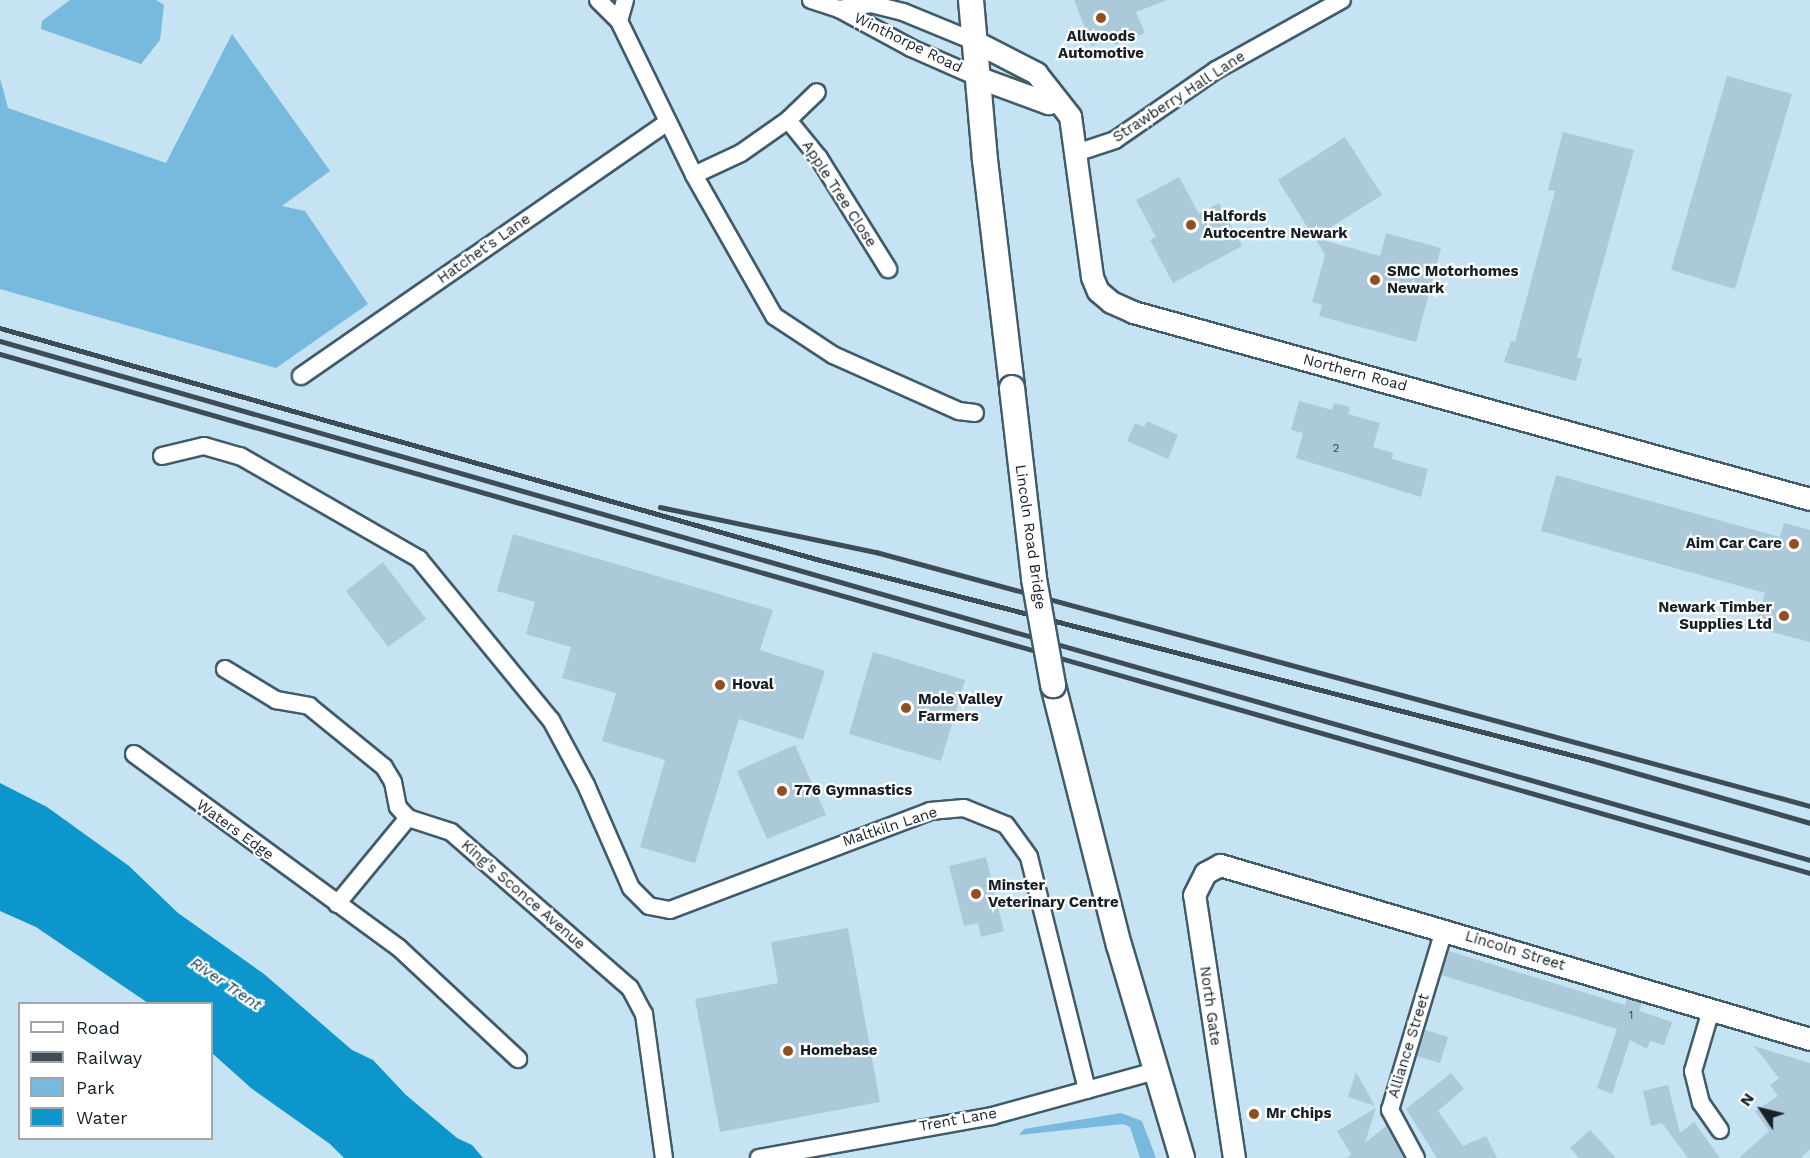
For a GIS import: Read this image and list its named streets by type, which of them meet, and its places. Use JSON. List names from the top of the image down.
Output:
{
  "streets": {
    "main road": ["Lincoln Road Bridge"],
    "street": [
      "Winthorpe Road",
      "Strawberry Hall Lane",
      "Apple Tree Close",
      "Hatchet's Lane",
      "Northern Road",
      "Maltkiln Lane",
      "Waters Edge",
      "King's Sconce Avenue",
      "Lincoln Street",
      "North Gate",
      "Alliance Street",
      "Trent Lane"
    ]
  },
  "crossings": [
    ["Winthorpe Road", "Northern Road"],
    ["Winthorpe Road", "Lincoln Road Bridge"],
    ["Strawberry Hall Lane", "Northern Road"],
    ["Northern Road", "Lincoln Road Bridge"],
    ["Lincoln Road Bridge", "Trent Lane"],
    ["Maltkiln Lane", "Trent Lane"],
    ["Lincoln Street", "North Gate"],
    ["Lincoln Street", "Alliance Street"]
  ],
  "water": ["River Trent"],
  "places": [
    "Allwoods Automotive",
    "Halfords Autocentre Newark",
    "SMC Motorhomes Newark",
    "Aim Car Care",
    "Newark Timber Supplies Ltd",
    "Hoval",
    "Mole Valley Farmers",
    "776 Gymnastics",
    "Minster Veterinary Centre",
    "Homebase",
    "Mr Chips"
  ],
  "house_numbers": ["2", "1"],
  "legend": [
    "Road",
    "Railway",
    "Park",
    "Water"
  ],
  "north": "top left"
}
